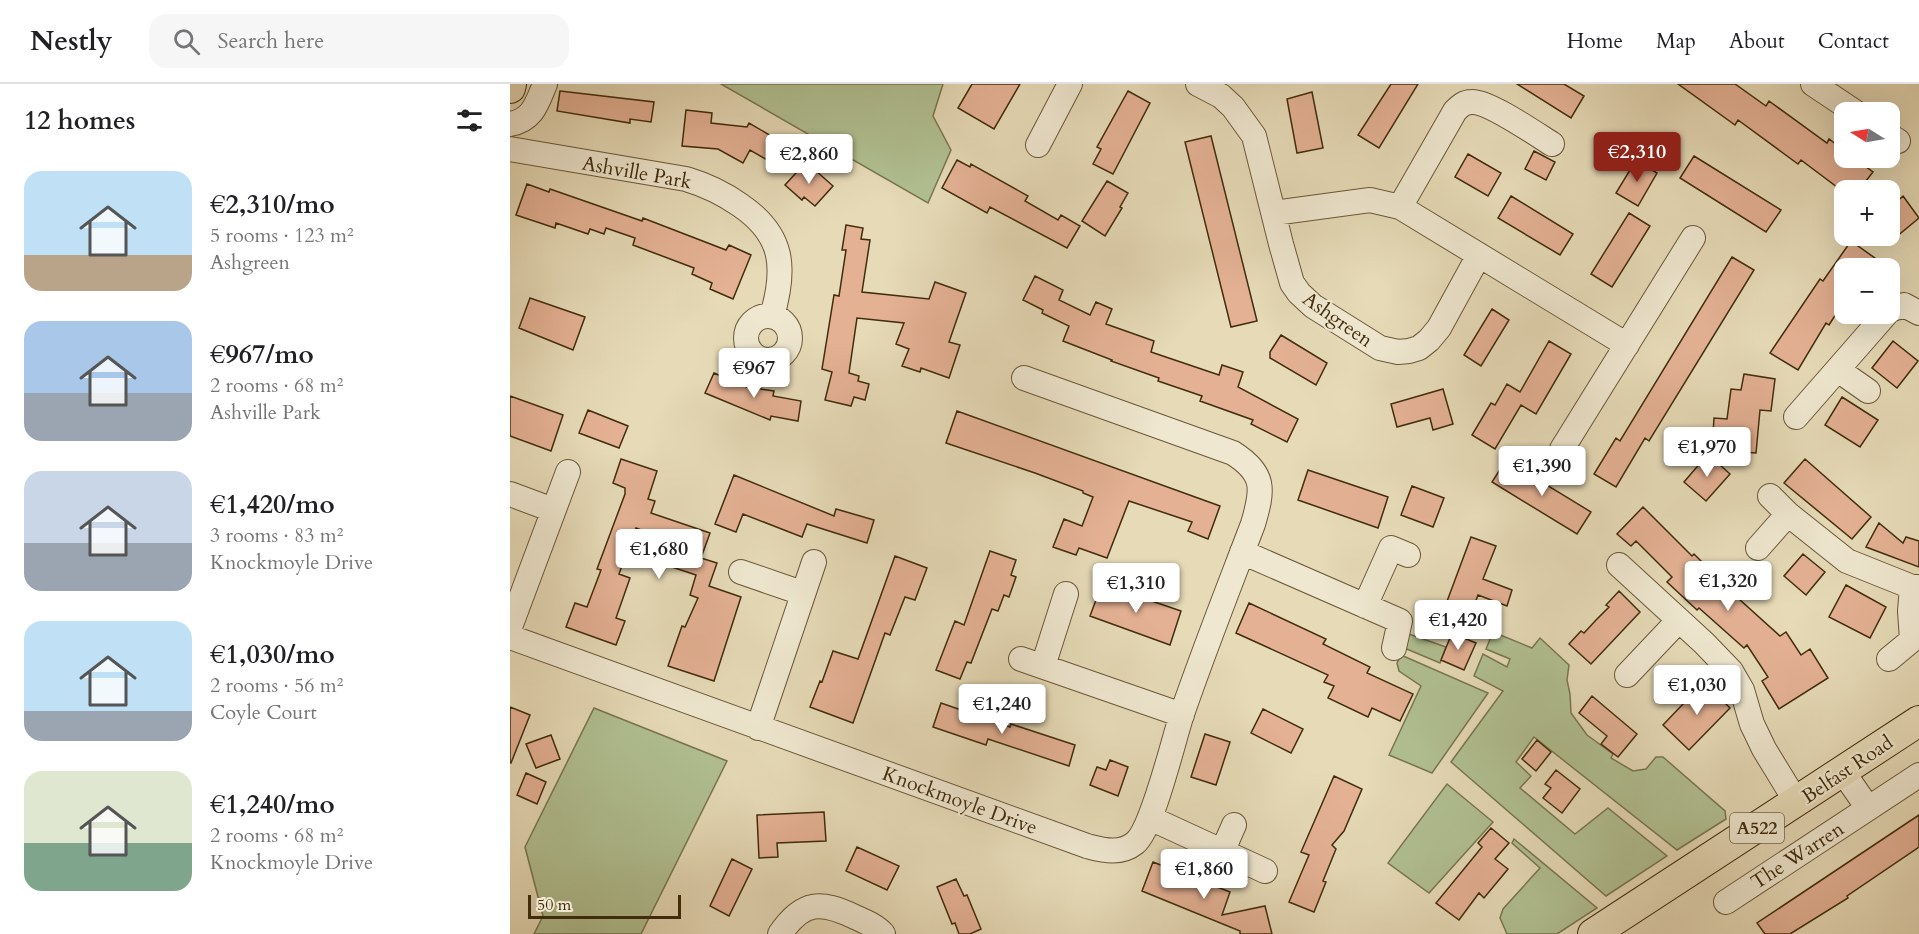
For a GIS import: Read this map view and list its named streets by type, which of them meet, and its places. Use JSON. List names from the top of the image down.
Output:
{
  "streets": {
    "main road": ["Belfast Road", "A522"],
    "street": [
      "Ashville Park",
      "Ashgreen",
      "Knockmoyle Drive",
      "The Warren"
    ]
  },
  "scale_bar": "50 m",
  "north": "left",
  "page": {
    "header": "Nestly",
    "search": "Search here",
    "nav": [
      "Home",
      "Map",
      "About",
      "Contact"
    ],
    "heading": "12 homes",
    "map_buttons": ["+", "−"],
    "price": [
      "€2,310",
      "€2,860",
      "€967",
      "€1,970",
      "€1,390",
      "€1,680",
      "€1,320",
      "€1,310",
      "€1,420",
      "€1,030",
      "€1,240",
      "€1,860"
    ],
    "list": [
      {
        "name": "€2,310/mo",
        "note": "5 rooms · 123 m² · Ashgreen"
      },
      {
        "name": "€967/mo",
        "note": "2 rooms · 68 m² · Ashville Park"
      },
      {
        "name": "€1,420/mo",
        "note": "3 rooms · 83 m² · Knockmoyle Drive"
      },
      {
        "name": "€1,030/mo",
        "note": "2 rooms · 56 m² · Coyle Court"
      },
      {
        "name": "€1,240/mo",
        "note": "2 rooms · 68 m² · Knockmoyle Drive"
      }
    ],
    "scale": "50 m"
  }
}
